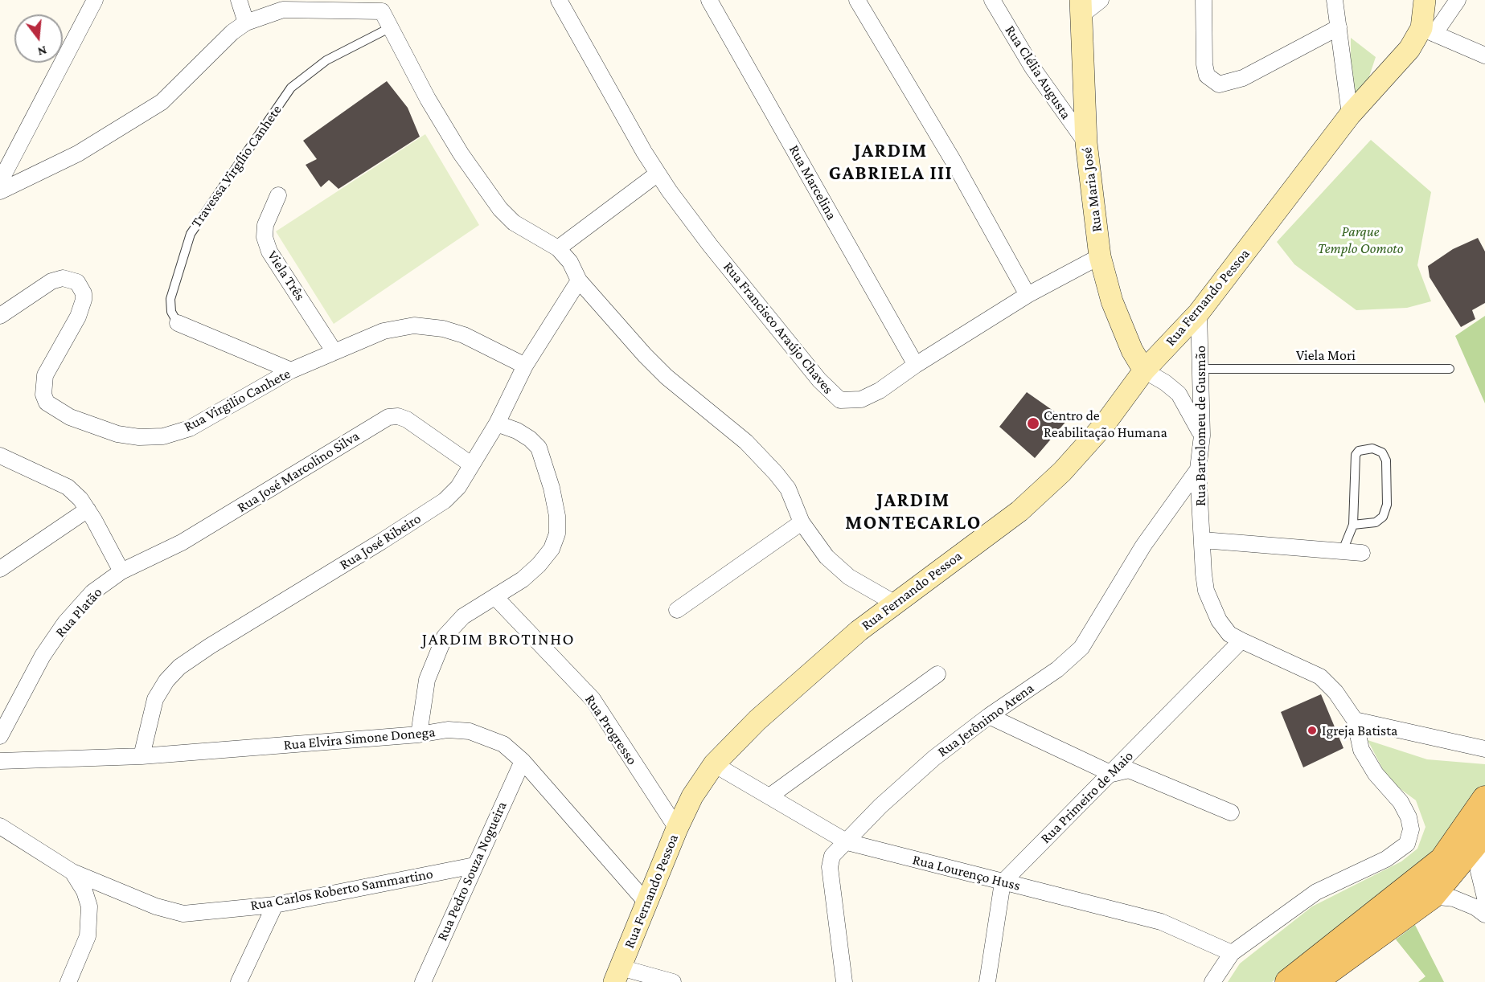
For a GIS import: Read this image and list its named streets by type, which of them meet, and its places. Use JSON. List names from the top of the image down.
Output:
{
  "streets": {
    "main road": ["Rua Maria José", "Rua Fernando Pessoa"],
    "street": [
      "Rua Clélia Augusta",
      "Travessa Virgílio Canhete",
      "Rua Marcelina",
      "Viela Três",
      "Rua Francisco Araújo Chaves",
      "Rua Virgilio Canhete",
      "Rua Bartolomeu de Gusmão",
      "Rua José Marcolino Silva",
      "Rua José Ribeiro",
      "Rua Platão",
      "Rua Jerônimo Arena",
      "Rua Progresso",
      "Rua Elvira Simone Donega",
      "Rua Primeiro de Maio",
      "Rua Pedro Souza Nogueira",
      "Rua Lourenço Huss",
      "Rua Carlos Roberto Sammartino"
    ],
    "lane": ["Viela Mori"]
  },
  "crossings": [
    ["Rua Clélia Augusta", "Rua Maria José"],
    ["Travessa Virgílio Canhete", "Rua Virgilio Canhete"],
    ["Rua Marcelina", "Rua Francisco Araújo Chaves"],
    ["Rua Maria José", "Rua Fernando Pessoa"],
    ["Rua Maria José", "Rua Francisco Araújo Chaves"],
    ["Viela Três", "Rua Virgilio Canhete"],
    ["Rua Fernando Pessoa", "Rua Bartolomeu de Gusmão"],
    ["Rua Fernando Pessoa", "Rua Progresso"],
    ["Rua Fernando Pessoa", "Rua Elvira Simone Donega"],
    ["Rua Fernando Pessoa", "Rua Lourenço Huss"],
    ["Viela Mori", "Rua Bartolomeu de Gusmão"],
    ["Rua Virgilio Canhete", "Rua José Ribeiro"],
    ["Rua Bartolomeu de Gusmão", "Rua Jerônimo Arena"],
    ["Rua Bartolomeu de Gusmão", "Rua Primeiro de Maio"],
    ["Rua José Marcolino Silva", "Rua José Ribeiro"],
    ["Rua José Marcolino Silva", "Rua Platão"],
    ["Rua José Ribeiro", "Rua Elvira Simone Donega"],
    ["Rua Jerônimo Arena", "Rua Lourenço Huss"],
    ["Rua Elvira Simone Donega", "Rua Pedro Souza Nogueira"],
    ["Rua Primeiro de Maio", "Rua Lourenço Huss"],
    ["Rua Pedro Souza Nogueira", "Rua Carlos Roberto Sammartino"]
  ],
  "districts": ["JARDIM GABRIELA III", "JARDIM MONTECARLO", "JARDIM BROTINHO"],
  "parks": ["Parque Templo Oomoto"],
  "places": ["Centro de Reabilitação Humana", "Igreja Batista"],
  "north": "bottom"
}
